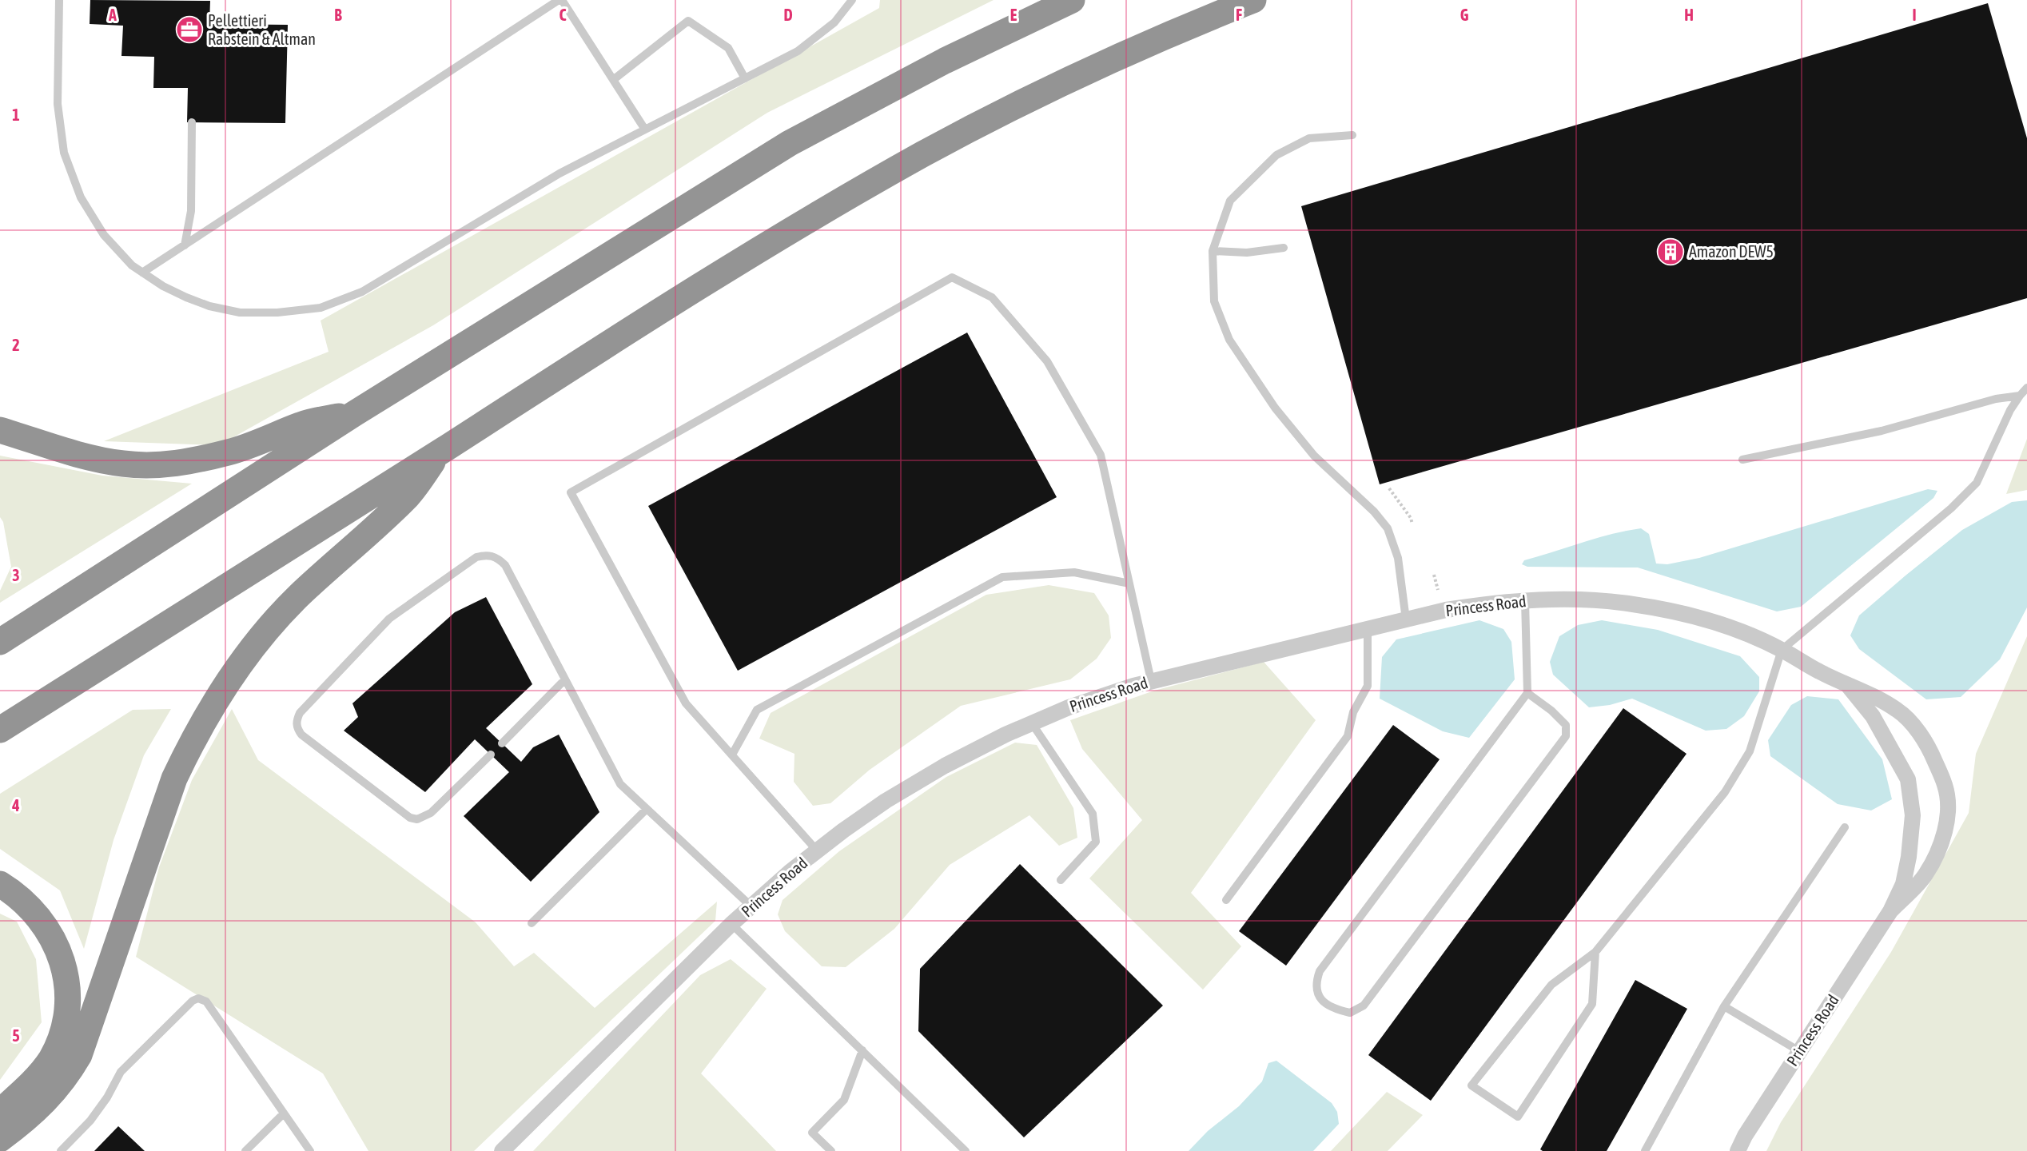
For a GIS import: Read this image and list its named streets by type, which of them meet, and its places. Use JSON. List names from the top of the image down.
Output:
{
  "streets": {
    "street": ["Princess Road"]
  },
  "places": {
    "office": ["Pellettieri Rabstein & Altman"],
    "building": ["Amazon DEW5"]
  },
  "grid": {
    "columns": [
      "A",
      "B",
      "C",
      "D",
      "E",
      "F",
      "G",
      "H",
      "I"
    ],
    "rows": [
      "1",
      "2",
      "3",
      "4",
      "5"
    ]
  }
}
